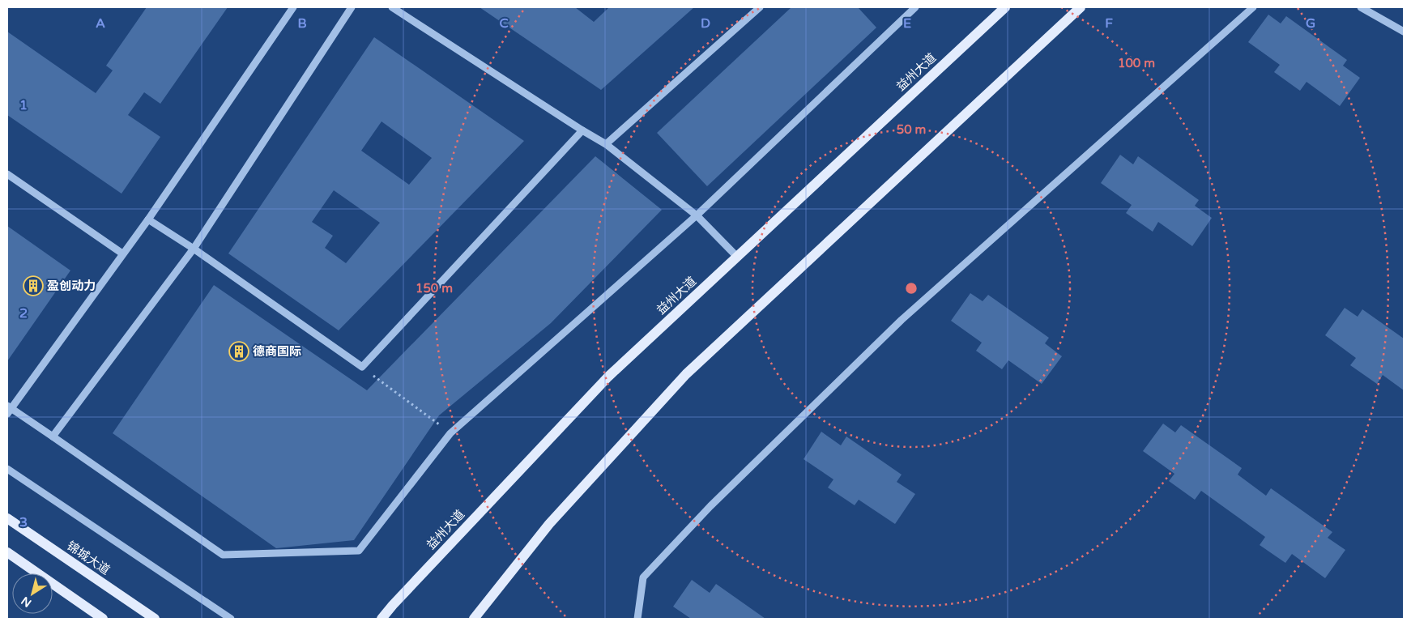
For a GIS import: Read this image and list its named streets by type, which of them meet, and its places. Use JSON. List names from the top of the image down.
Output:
{
  "streets": {
    "main road": ["益州大道", "锦城大道"]
  },
  "places": {
    "building": ["盈创动力", "德商国际"]
  },
  "north": "bottom left",
  "grid": {
    "columns": [
      "A",
      "B",
      "C",
      "D",
      "E",
      "F",
      "G"
    ],
    "rows": ["1", "2", "3"]
  },
  "rings": ["100 m", "50 m", "150 m"]
}
